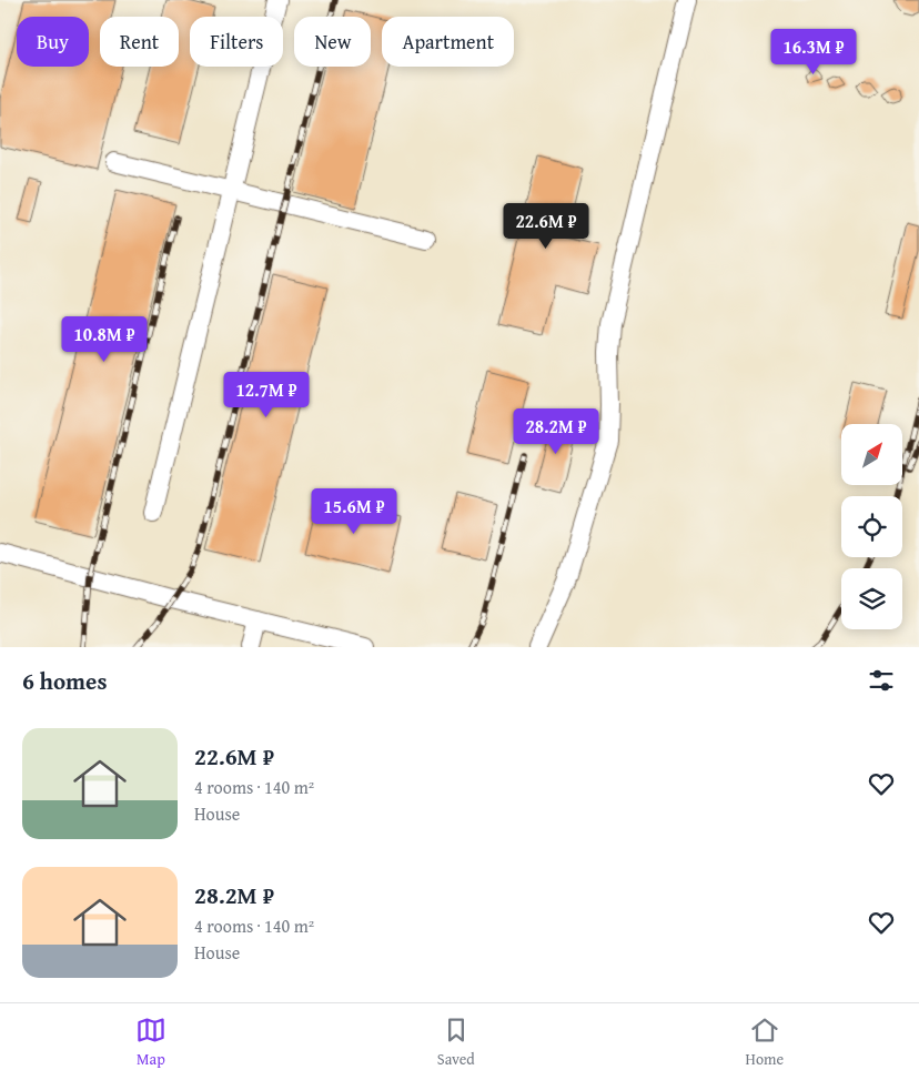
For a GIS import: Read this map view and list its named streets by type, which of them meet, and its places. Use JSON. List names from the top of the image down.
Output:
{
  "north": "top right",
  "page": {
    "chip": [
      "Buy",
      "Rent",
      "Filters",
      "New",
      "Apartment"
    ],
    "price": [
      "16.3M ₽",
      "22.6M ₽",
      "10.8M ₽",
      "12.7M ₽",
      "28.2M ₽",
      "15.6M ₽"
    ],
    "heading": "6 homes",
    "list": [
      {
        "name": "22.6M ₽",
        "note": "4 rooms · 140 m² · House"
      },
      {
        "name": "28.2M ₽",
        "note": "4 rooms · 140 m² · House"
      }
    ],
    "tabs": ["Map", "Saved", "Home"]
  }
}
